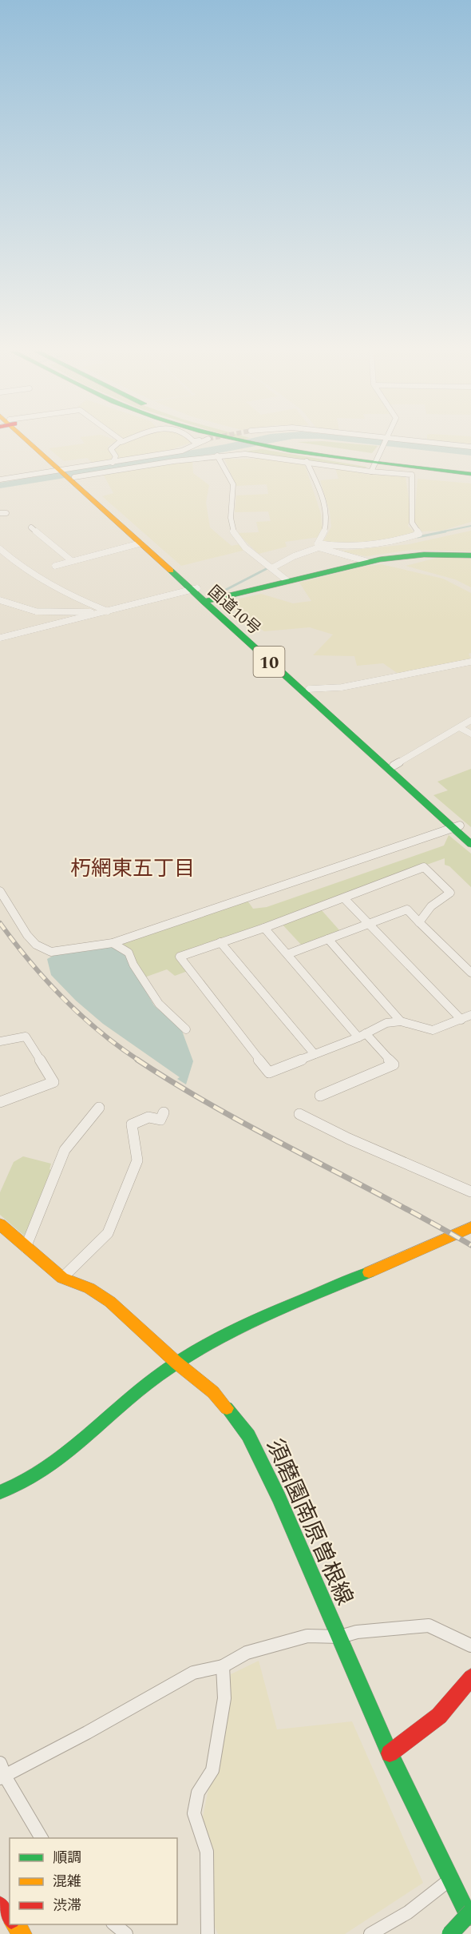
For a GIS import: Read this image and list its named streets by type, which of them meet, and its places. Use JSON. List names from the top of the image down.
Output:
{
  "streets": {
    "main road": ["国道10号", "10", "須磨園南原曽根線"]
  },
  "districts": ["朽網東五丁目"],
  "legend": ["順調", "混雑", "渋滞"]
}
